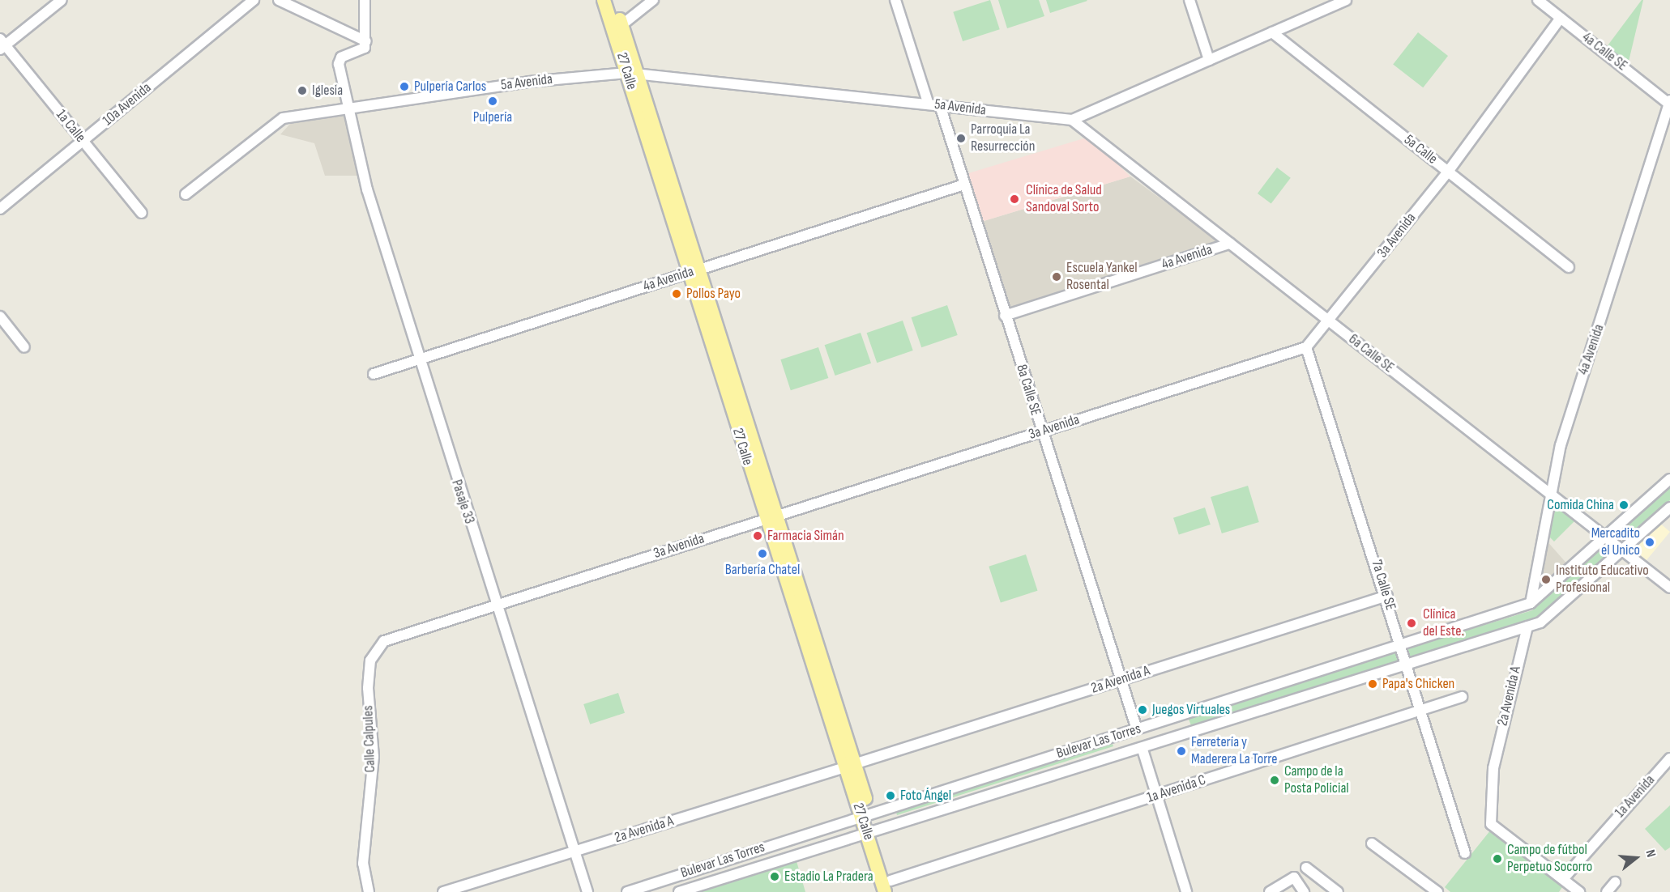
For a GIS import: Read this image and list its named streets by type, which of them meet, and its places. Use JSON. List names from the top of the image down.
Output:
{
  "streets": {
    "main road": ["27 Calle"],
    "street": [
      "4a Calle SE",
      "5a Avenida",
      "10a Avenida",
      "1a Calle",
      "5a Calle",
      "3a Avenida",
      "4a Avenida",
      "6a Calle SE",
      "8a Calle SE",
      "Pasaje 33",
      "7a Calle SE",
      "2a Avenida A",
      "Calle Calpules",
      "Bulevar Las Torres",
      "1a Avenida C",
      "1a Avenida"
    ]
  },
  "crossings": [
    ["4a Calle SE", "3a Avenida"],
    ["4a Calle SE", "4a Avenida"],
    ["27 Calle", "5a Avenida"],
    ["27 Calle", "3a Avenida"],
    ["27 Calle", "4a Avenida"],
    ["27 Calle", "2a Avenida A"],
    ["27 Calle", "Bulevar Las Torres"],
    ["27 Calle", "1a Avenida C"],
    ["5a Avenida", "5a Calle"],
    ["5a Avenida", "6a Calle SE"],
    ["5a Avenida", "8a Calle SE"],
    ["5a Avenida", "Pasaje 33"],
    ["10a Avenida", "1a Calle"],
    ["5a Calle", "3a Avenida"],
    ["3a Avenida", "6a Calle SE"],
    ["3a Avenida", "8a Calle SE"],
    ["3a Avenida", "Pasaje 33"],
    ["3a Avenida", "7a Calle SE"],
    ["3a Avenida", "Calle Calpules"],
    ["4a Avenida", "6a Calle SE"],
    ["4a Avenida", "8a Calle SE"],
    ["4a Avenida", "Pasaje 33"],
    ["4a Avenida", "Bulevar Las Torres"],
    ["6a Calle SE", "Bulevar Las Torres"],
    ["8a Calle SE", "2a Avenida A"],
    ["8a Calle SE", "Bulevar Las Torres"],
    ["Pasaje 33", "2a Avenida A"],
    ["7a Calle SE", "2a Avenida A"],
    ["7a Calle SE", "Bulevar Las Torres"],
    ["7a Calle SE", "1a Avenida C"],
    ["2a Avenida A", "Bulevar Las Torres"],
    ["2a Avenida A", "1a Avenida"]
  ],
  "places": [
    "Pulpería Carlos",
    "Iglesia",
    "Pulpería",
    "Parroquia La Resurrección",
    "Clínica de Salud Sandoval Sorto",
    "Escuela Yankel Rosental",
    "Pollos Payo",
    "Comida China",
    "Farmacia Simán",
    "Mercadito el Unico",
    "Barbería Chatel",
    "Instituto Educativo Profesional",
    "Clínica del Este.",
    "Papa's Chicken",
    "Juegos Virtuales",
    "Ferretería y Maderera La Torre",
    "Campo de la Posta Policial",
    "Foto Ángel",
    "Campo de fútbol Perpetuo Socorro",
    "Estadio La Pradera"
  ],
  "north": "right"
}
